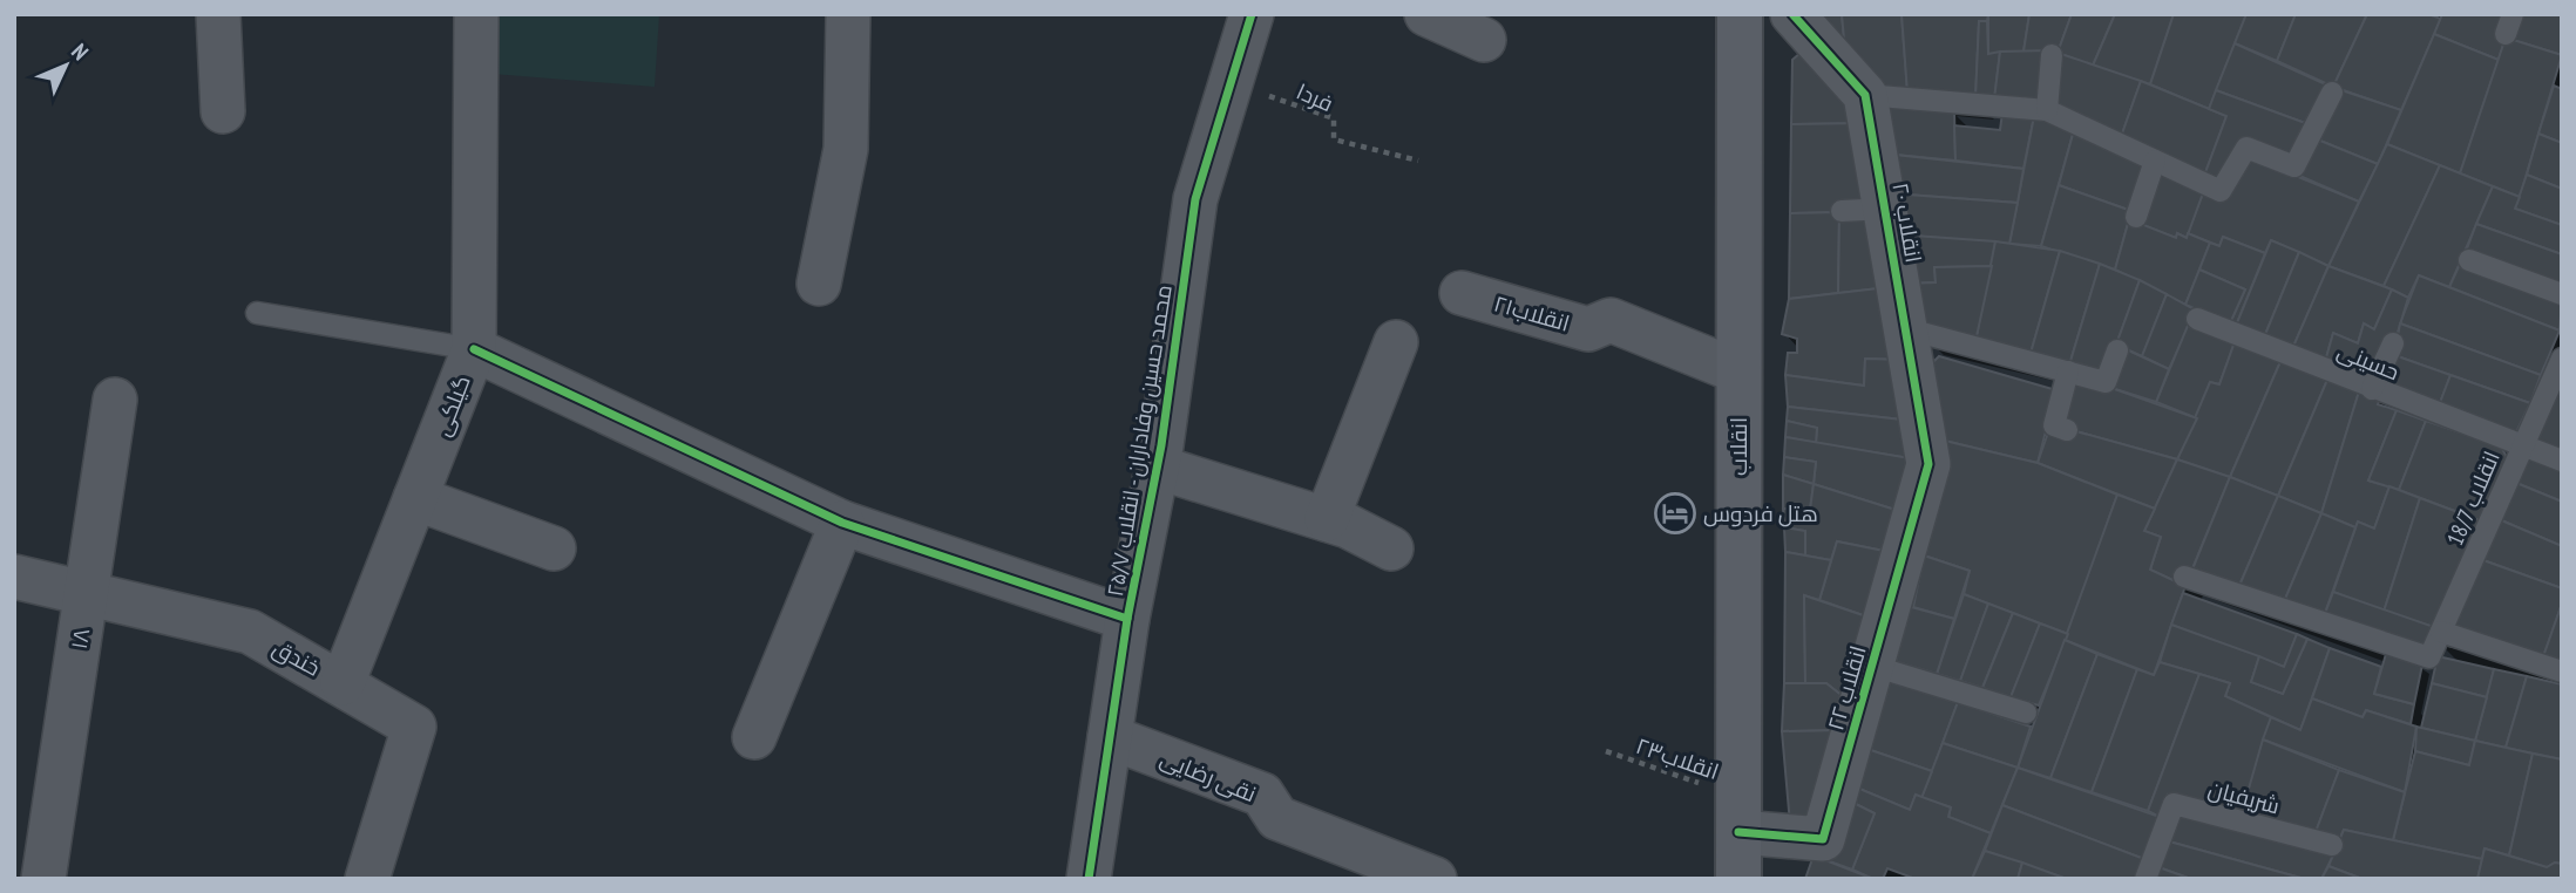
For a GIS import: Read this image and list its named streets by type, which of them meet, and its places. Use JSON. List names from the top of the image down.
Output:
{
  "streets": {
    "main road": ["انقلاب"],
    "street": [
      "انقلاب ۲۰",
      "انقلاب۲۱",
      "گیلکی",
      "محمد حسین وفاداران - انقلاب ۲۵/۷",
      "۱۸",
      "خندق",
      "انقلاب ۲۲",
      "نقی رضایی"
    ],
    "lane": ["حسینی", "انقلاب 18/7", "شریفیان"],
    "path": ["فردا", "انقلاب۲۳"]
  },
  "crossings": [
    ["فردا", "محمد حسین وفاداران - انقلاب ۲۵/۷"],
    ["انقلاب ۲۰", "انقلاب ۲۲"],
    ["انقلاب۲۱", "انقلاب"],
    ["حسینی", "انقلاب 18/7"],
    ["گیلکی", "خندق"],
    ["محمد حسین وفاداران - انقلاب ۲۵/۷", "نقی رضایی"],
    ["انقلاب", "انقلاب ۲۲"],
    ["انقلاب", "انقلاب۲۳"],
    ["۱۸", "خندق"],
    ["انقلاب ۲۲", "انقلاب۲۳"]
  ],
  "places": {
    "hotel": ["هتل فردوس"]
  },
  "north": "top right"
}
